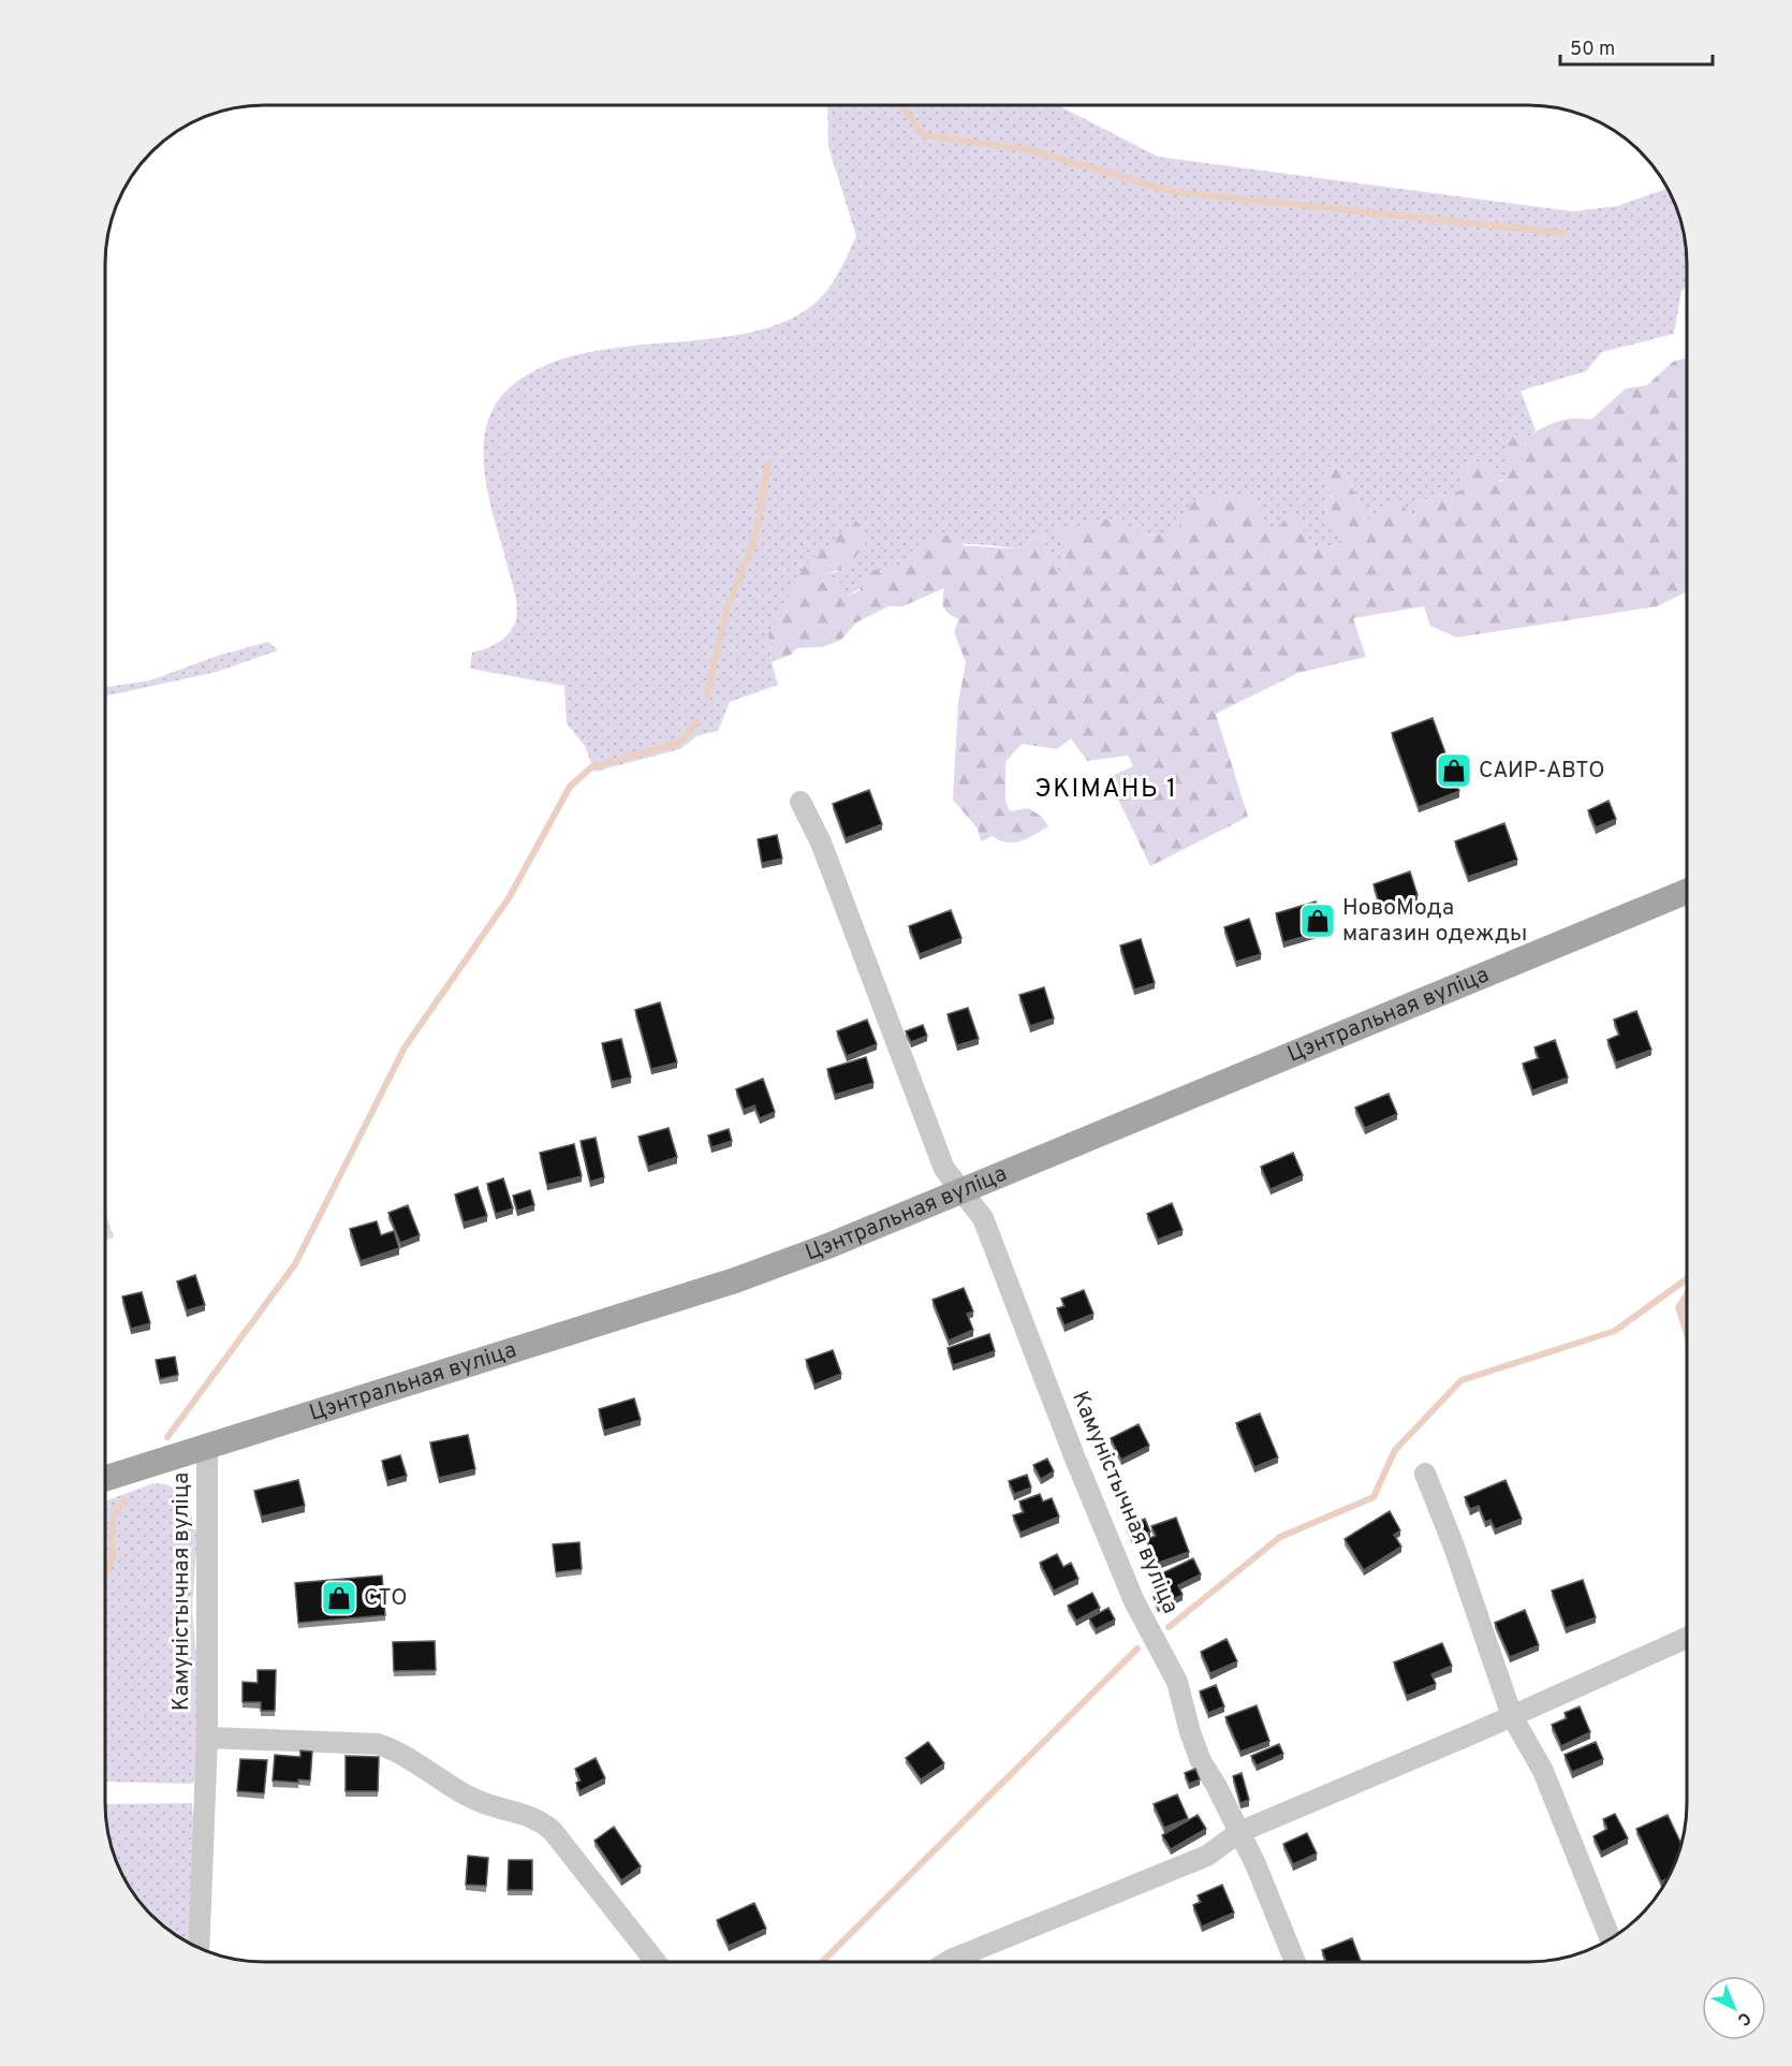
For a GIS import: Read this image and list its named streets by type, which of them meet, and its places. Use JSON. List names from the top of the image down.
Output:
{
  "streets": {
    "main road": ["Цэнтральная вуліца"],
    "street": ["Камуністычная вуліца"]
  },
  "crossings": [
    ["Цэнтральная вуліца", "Камуністычная вуліца"]
  ],
  "districts": ["ЭКІМАНЬ 1"],
  "places": {
    "shop": ["САИР-АВТО", "НовоМода магазин одежды", "СТО"]
  },
  "scale_bar": "50 m",
  "north": "bottom right"
}
